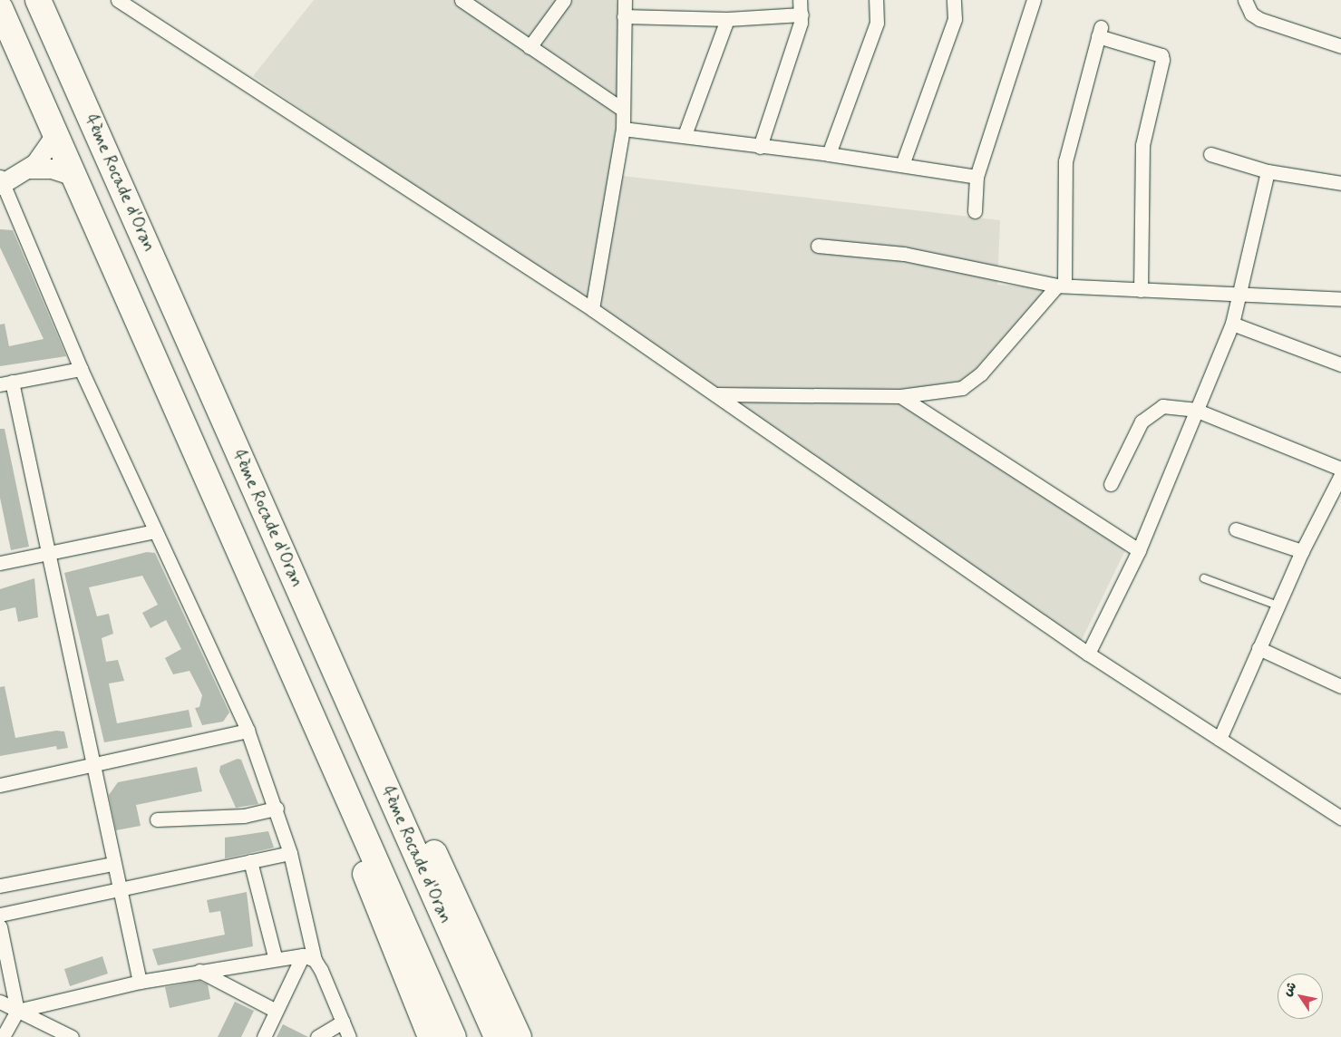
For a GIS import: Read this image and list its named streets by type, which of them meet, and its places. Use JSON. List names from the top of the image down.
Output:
{
  "streets": {
    "highway": ["4ème Rocade d'Oran"]
  },
  "north": "top left"
}
